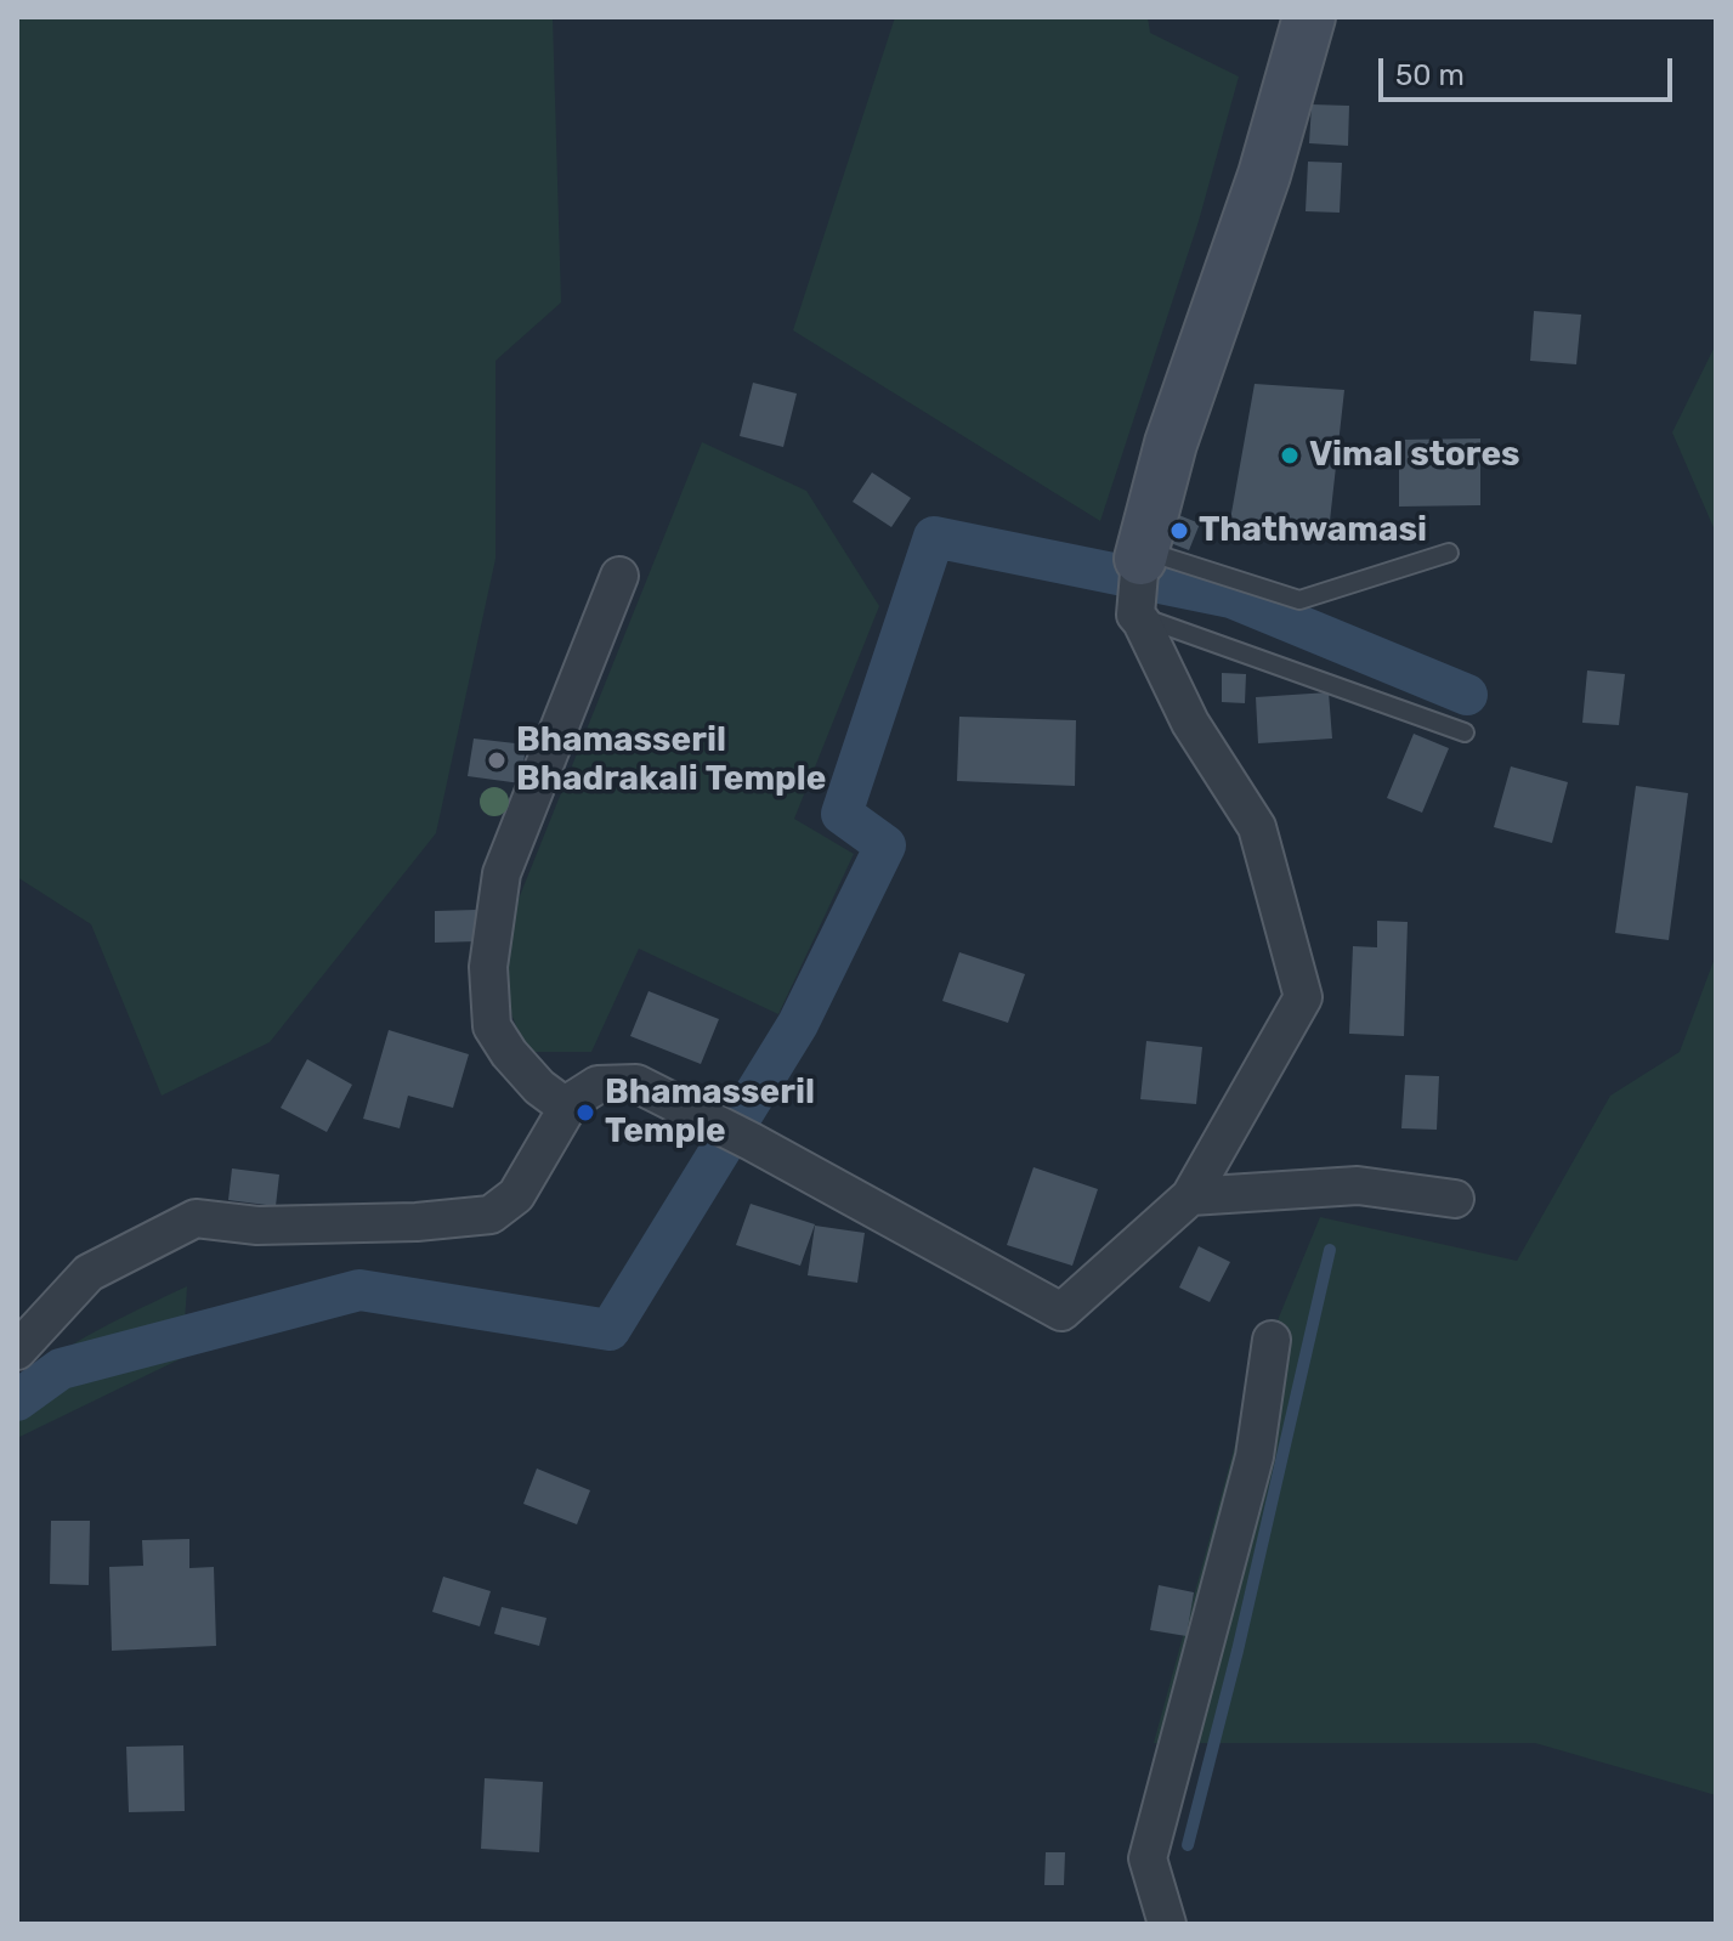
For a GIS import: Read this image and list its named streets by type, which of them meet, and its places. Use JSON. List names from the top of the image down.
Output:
{
  "places": [
    "Vimal stores",
    "Thathwamasi",
    "Bhamasseril Bhadrakali Temple",
    "Bhamasseril Temple"
  ],
  "scale_bar": "50 m"
}
